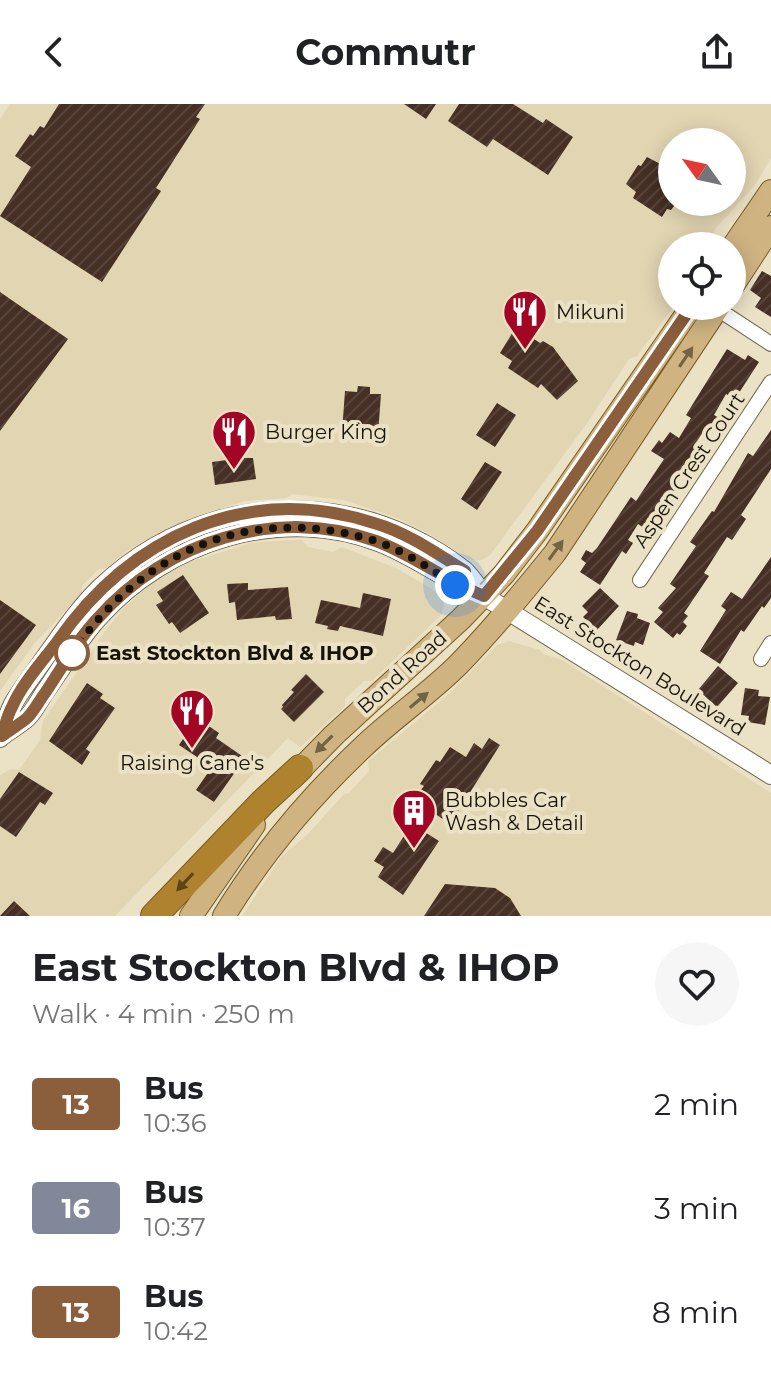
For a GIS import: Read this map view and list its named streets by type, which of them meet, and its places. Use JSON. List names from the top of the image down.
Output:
{
  "streets": {
    "main road": ["Bond Road"],
    "street": ["Aspen Crest Court", "East Stockton Boulevard"]
  },
  "crossings": [
    ["East Stockton Boulevard", "Bond Road"]
  ],
  "places": {
    "restaurant": ["Mikuni", "Burger King", "Raising Cane's"],
    "other": ["East Stockton Blvd & IHOP"],
    "building": ["Bubbles Car Wash & Detail"]
  },
  "lines": ["bus line 13"],
  "north": "top left",
  "page": {
    "header": "Commutr",
    "heading": ["East Stockton Blvd & IHOP", "Walk · 4 min · 250 m"],
    "list": [
      {
        "mark": "13",
        "name": "Bus",
        "note": "10:36",
        "value": "2 min"
      },
      {
        "mark": "16",
        "name": "Bus",
        "note": "10:37",
        "value": "3 min"
      },
      {
        "mark": "13",
        "name": "Bus",
        "note": "10:42",
        "value": "8 min"
      }
    ]
  }
}
